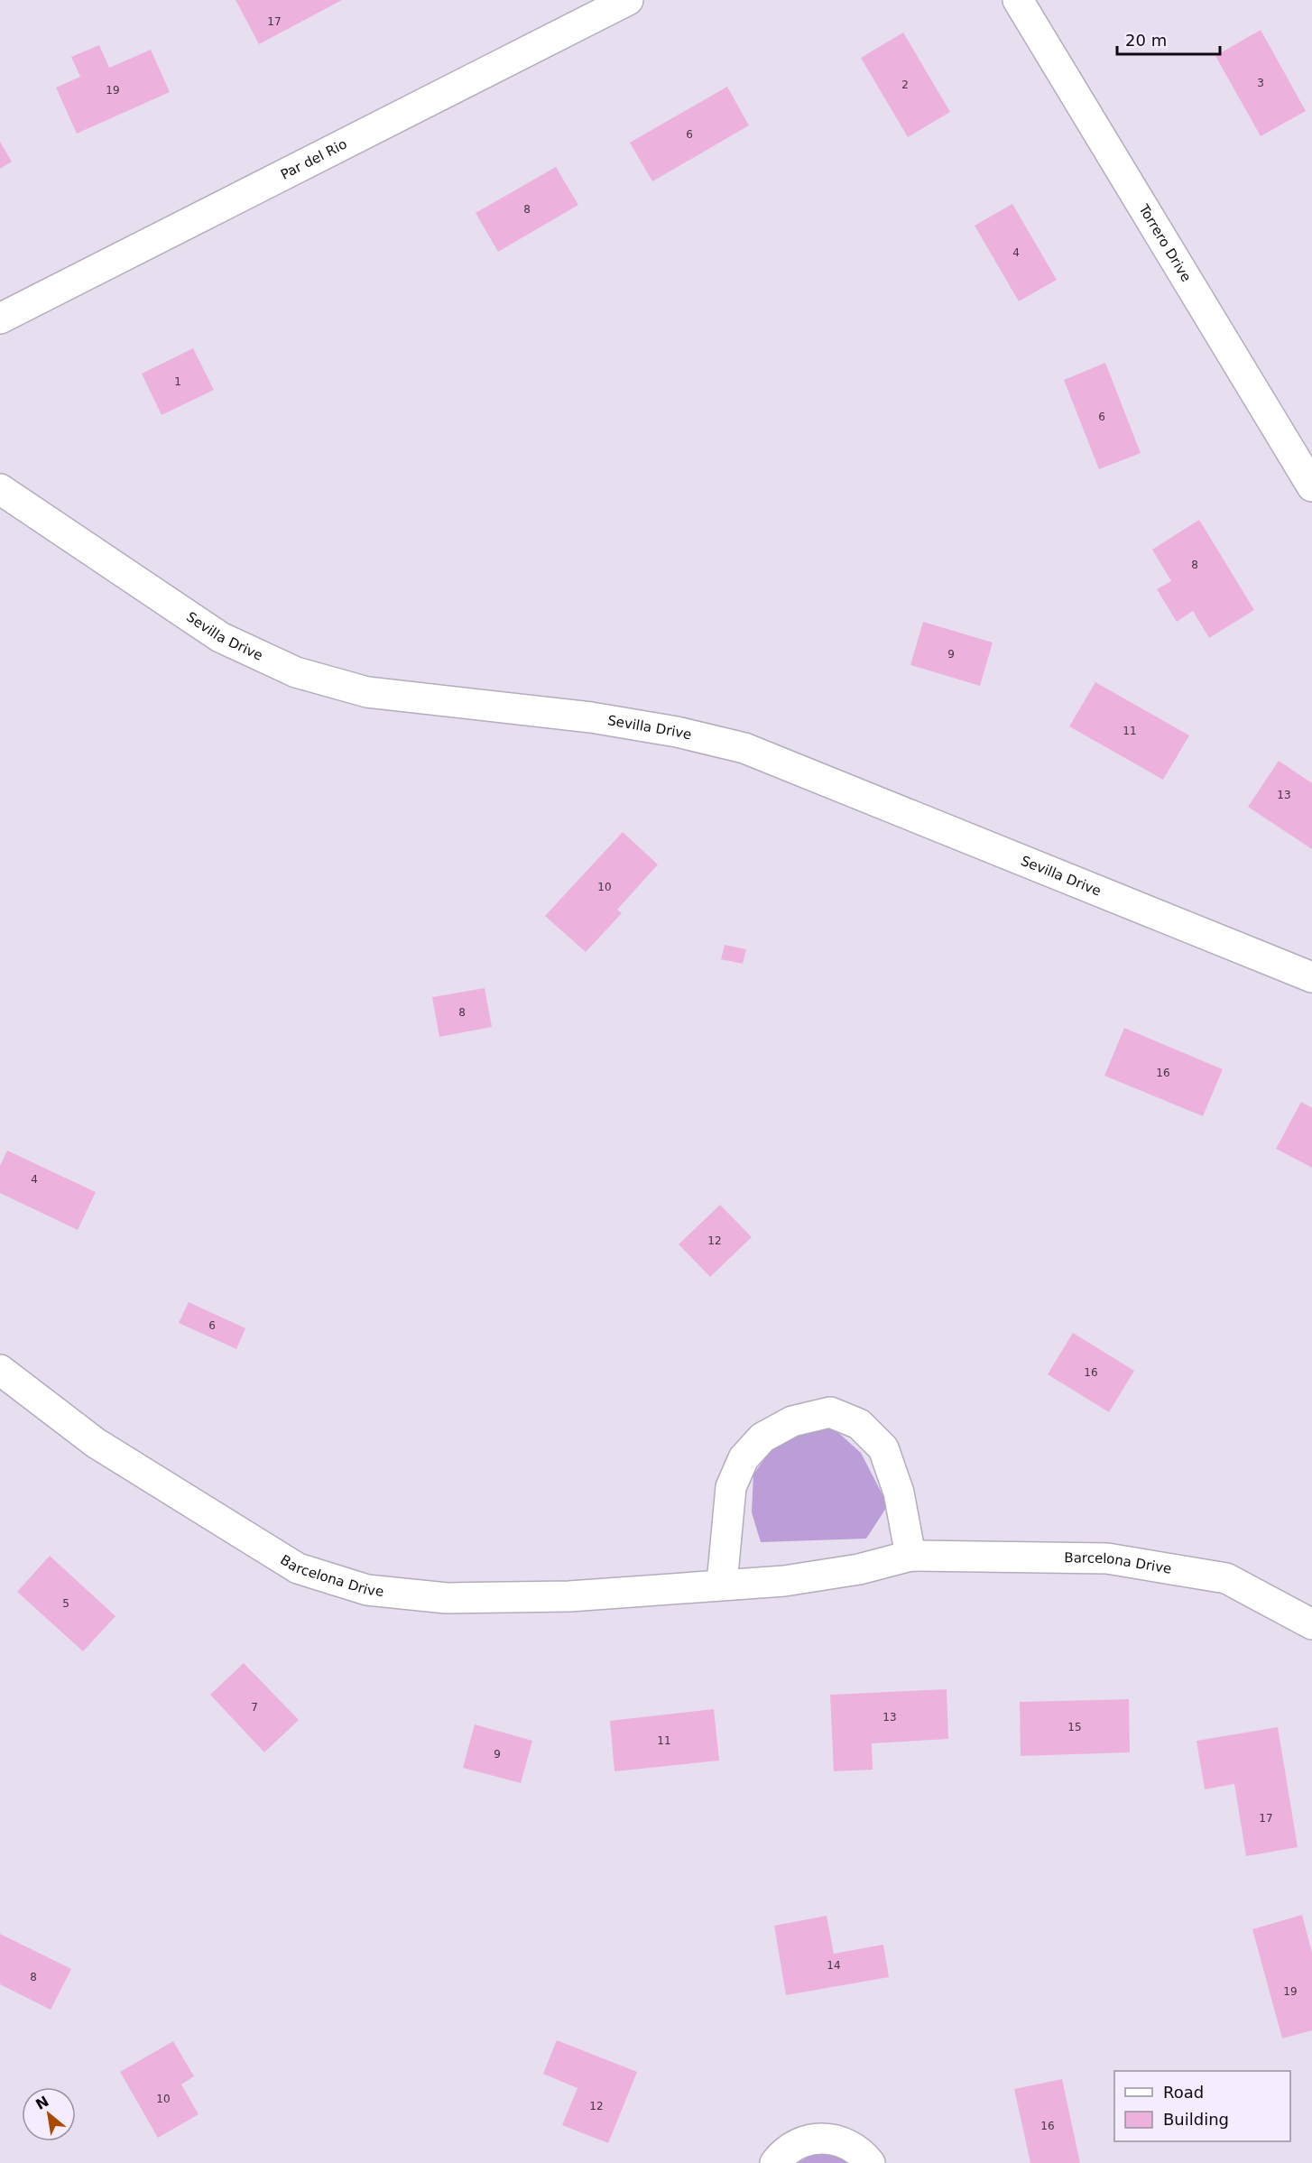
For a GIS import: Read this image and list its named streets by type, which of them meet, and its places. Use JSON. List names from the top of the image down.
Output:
{
  "streets": {
    "street": [
      "Par del Rio",
      "Torrero Drive",
      "Sevilla Drive",
      "Barcelona Drive"
    ]
  },
  "house_numbers": [
    "17",
    "3",
    "2",
    "19",
    "6",
    "8",
    "4",
    "1",
    "6",
    "8",
    "9",
    "11",
    "13",
    "10",
    "8",
    "16",
    "4",
    "12",
    "6",
    "16",
    "5",
    "7",
    "13",
    "15",
    "11",
    "9",
    "17",
    "14",
    "8",
    "19",
    "10",
    "12",
    "16"
  ],
  "legend": ["Road", "Building"],
  "scale_bar": "20 m",
  "north": "top left"
}
